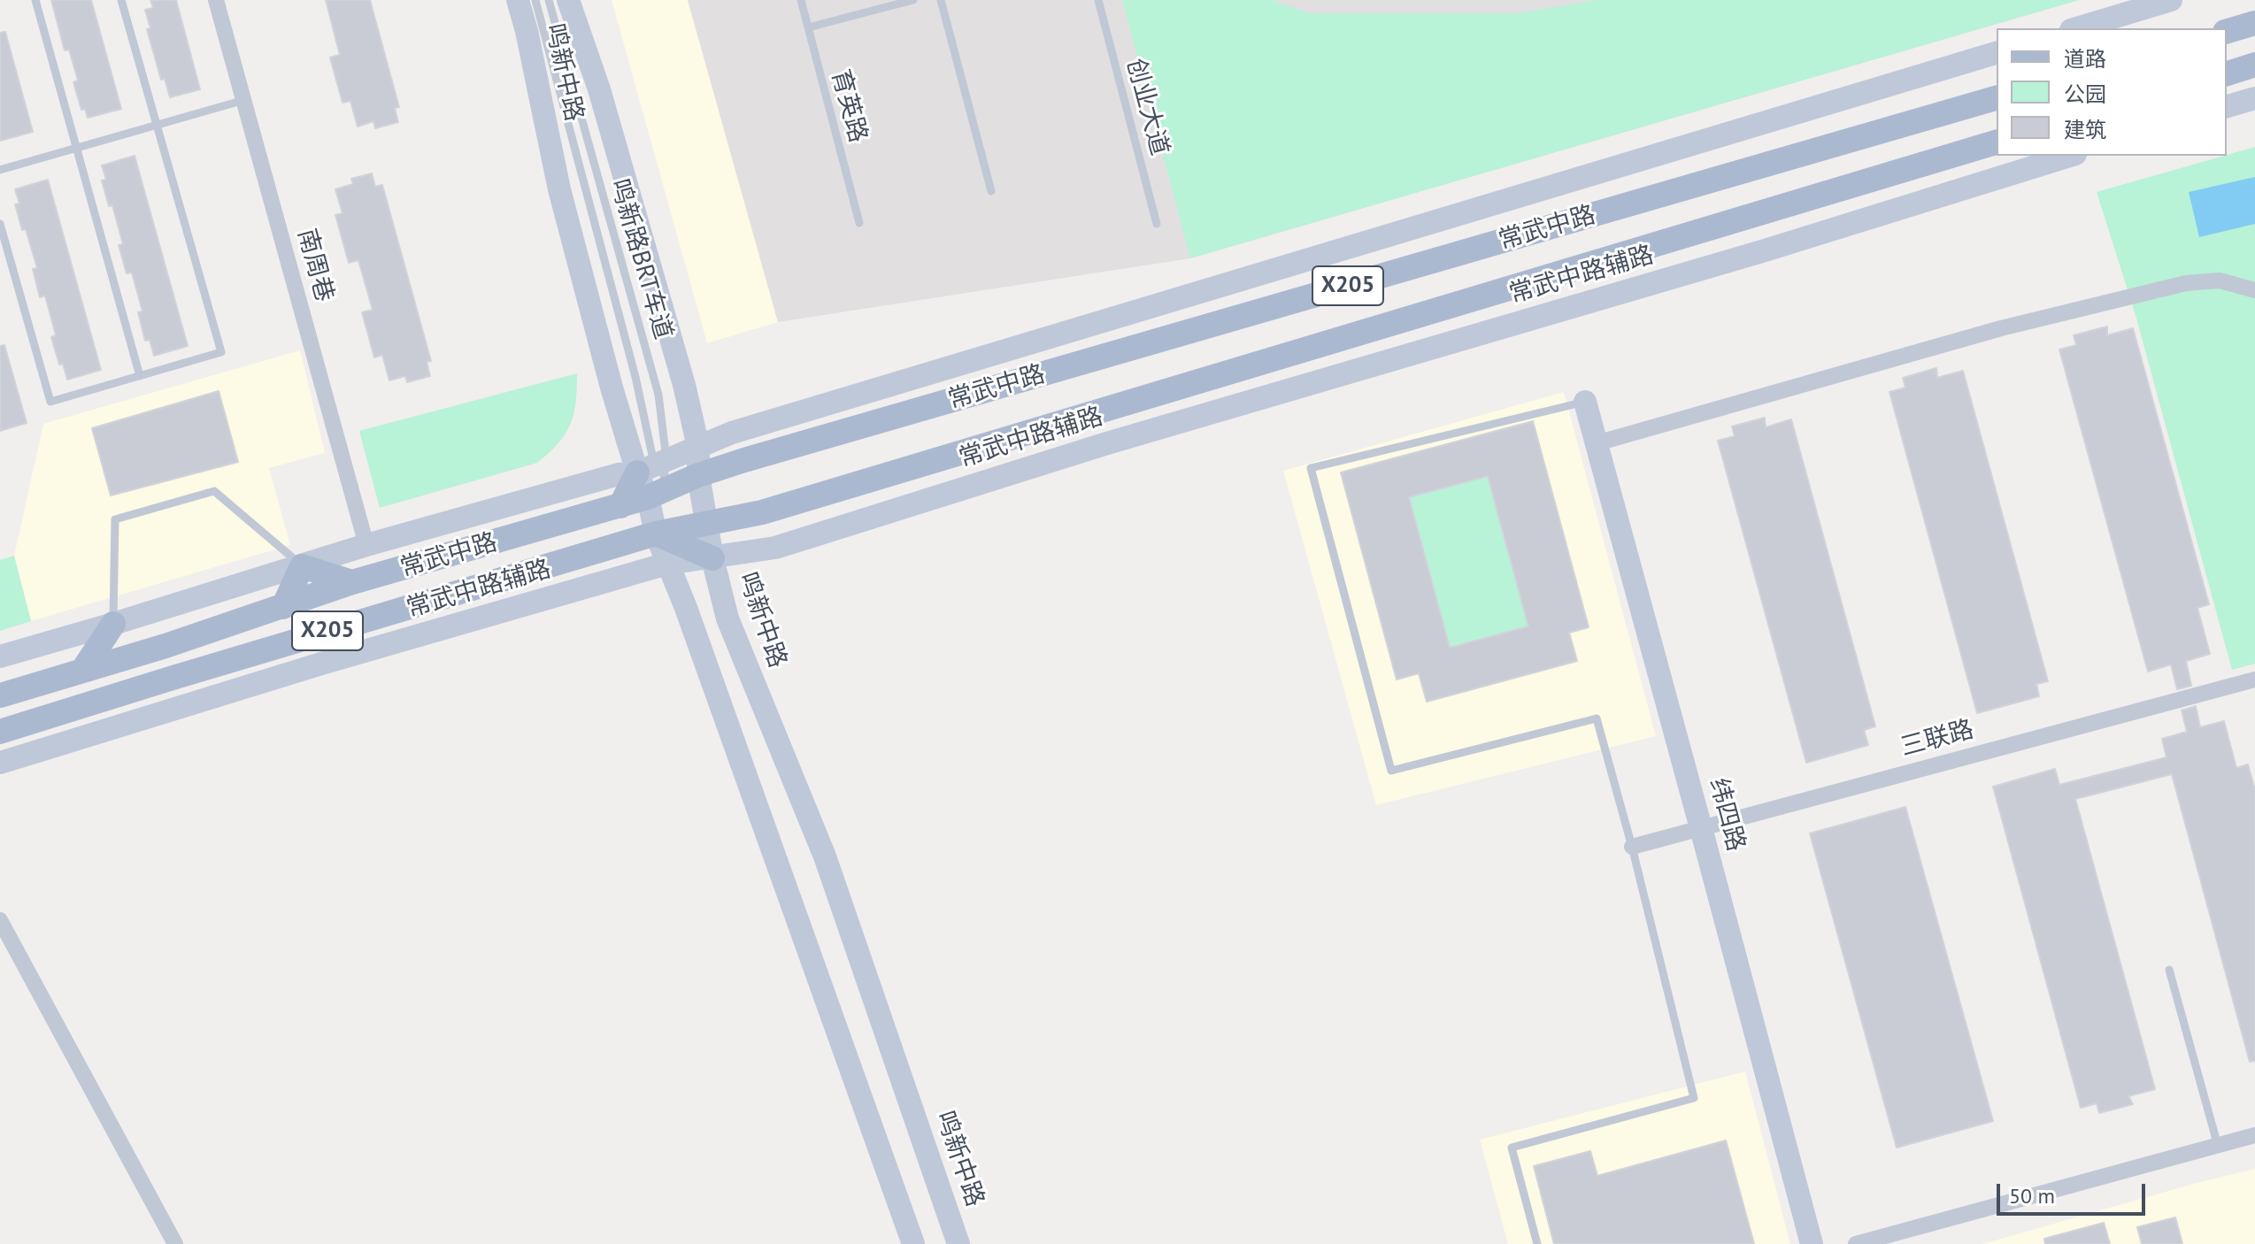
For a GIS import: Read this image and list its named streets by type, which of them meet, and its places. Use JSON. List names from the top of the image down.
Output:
{
  "streets": {
    "main road": ["常武中路", "X205"],
    "street": [
      "鸣新中路",
      "南周巷",
      "常武中路辅路",
      "三联路",
      "纬四路"
    ],
    "lane": ["育英路", "创业大道", "鸣新路BRT车道"]
  },
  "crossings": [
    ["鸣新中路", "常武中路"],
    ["鸣新中路", "鸣新路BRT车道"],
    ["鸣新中路", "常武中路辅路"],
    ["常武中路", "鸣新路BRT车道"],
    ["三联路", "纬四路"]
  ],
  "legend": ["道路", "公园", "建筑"],
  "scale_bar": "50 m"
}
